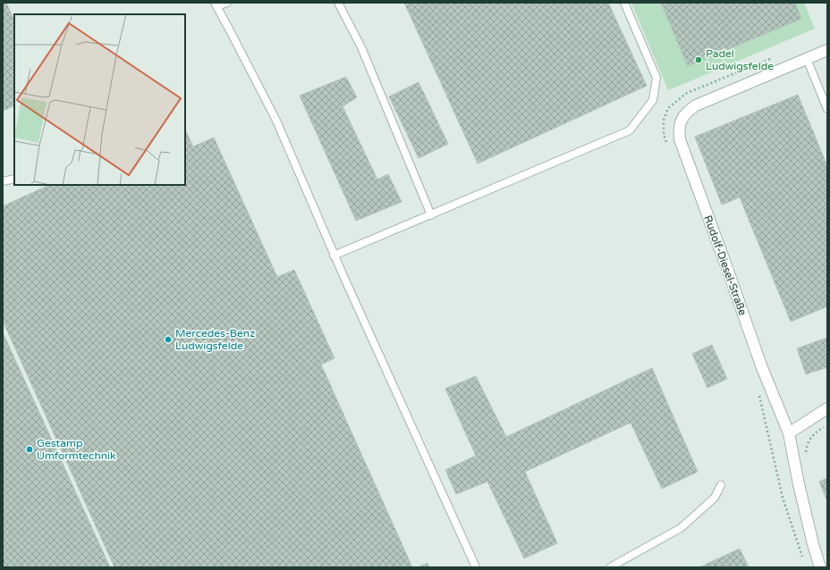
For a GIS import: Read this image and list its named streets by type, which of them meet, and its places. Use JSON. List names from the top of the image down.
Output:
{
  "streets": {
    "street": ["Rudolf-Diesel-Straße"]
  },
  "places": ["Padel Ludwigsfelde", "Mercedes-Benz Ludwigsfelde", "Gestamp Umformtechnik"]
}
